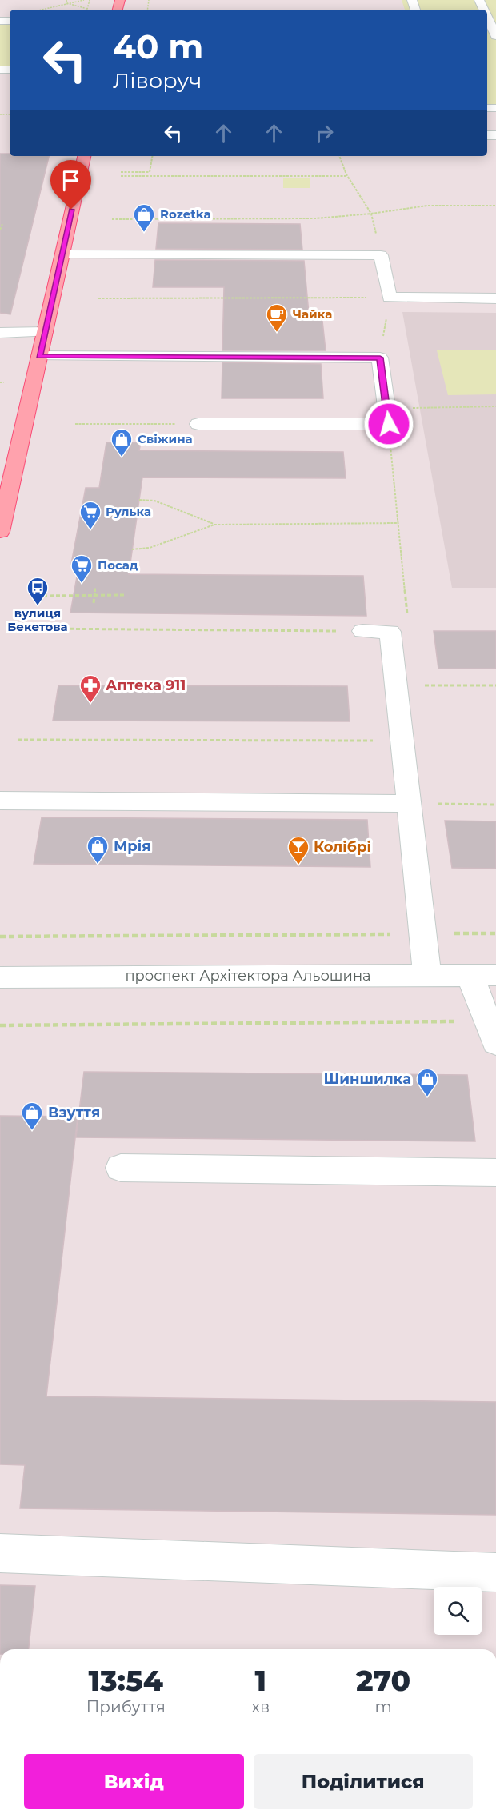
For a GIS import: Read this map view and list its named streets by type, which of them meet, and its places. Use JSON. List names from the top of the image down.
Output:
{
  "streets": {
    "street": ["проспект Архітектора Альошина"]
  },
  "places": {
    "shop": [
      "Rozetka",
      "Свіжина",
      "Мрiя",
      "Шиншилка",
      "Взуття"
    ],
    "cafe": ["Чайка"],
    "supermarket": ["Рулька", "Посад"],
    "bus stop": ["вулиця Бекетова"],
    "pharmacy": ["Аптека 911"],
    "bar": ["Колібрі"]
  },
  "page": {
    "turn": ["40 m", "Ліворуч"],
    "eta": [
      "13:54",
      "Прибуття",
      "1",
      "хв",
      "270",
      "m"
    ],
    "buttons": ["Вихід", "Поділитися"]
  }
}
